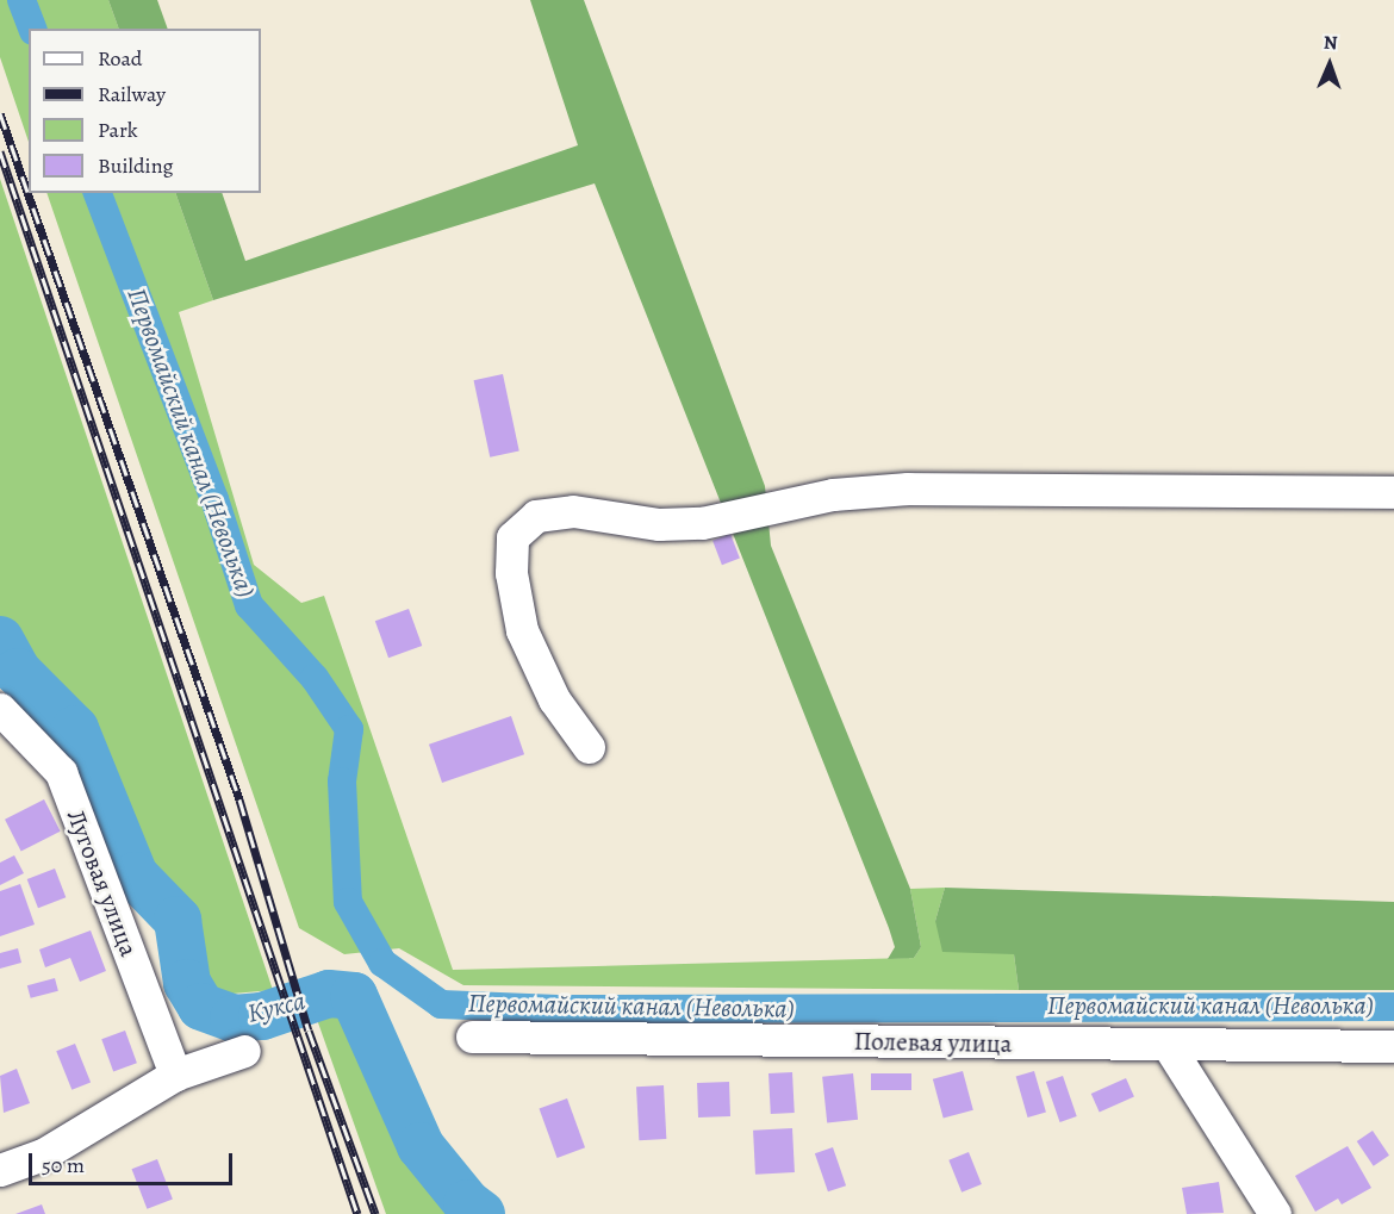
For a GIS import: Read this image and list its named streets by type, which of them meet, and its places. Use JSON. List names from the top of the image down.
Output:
{
  "streets": {
    "street": ["Луговая улица", "Полевая улица"]
  },
  "water": ["Первомайский канал (Неволька)", "Кукса"],
  "legend": [
    "Road",
    "Railway",
    "Park",
    "Building"
  ],
  "scale_bar": "50 m",
  "north": "top"
}
